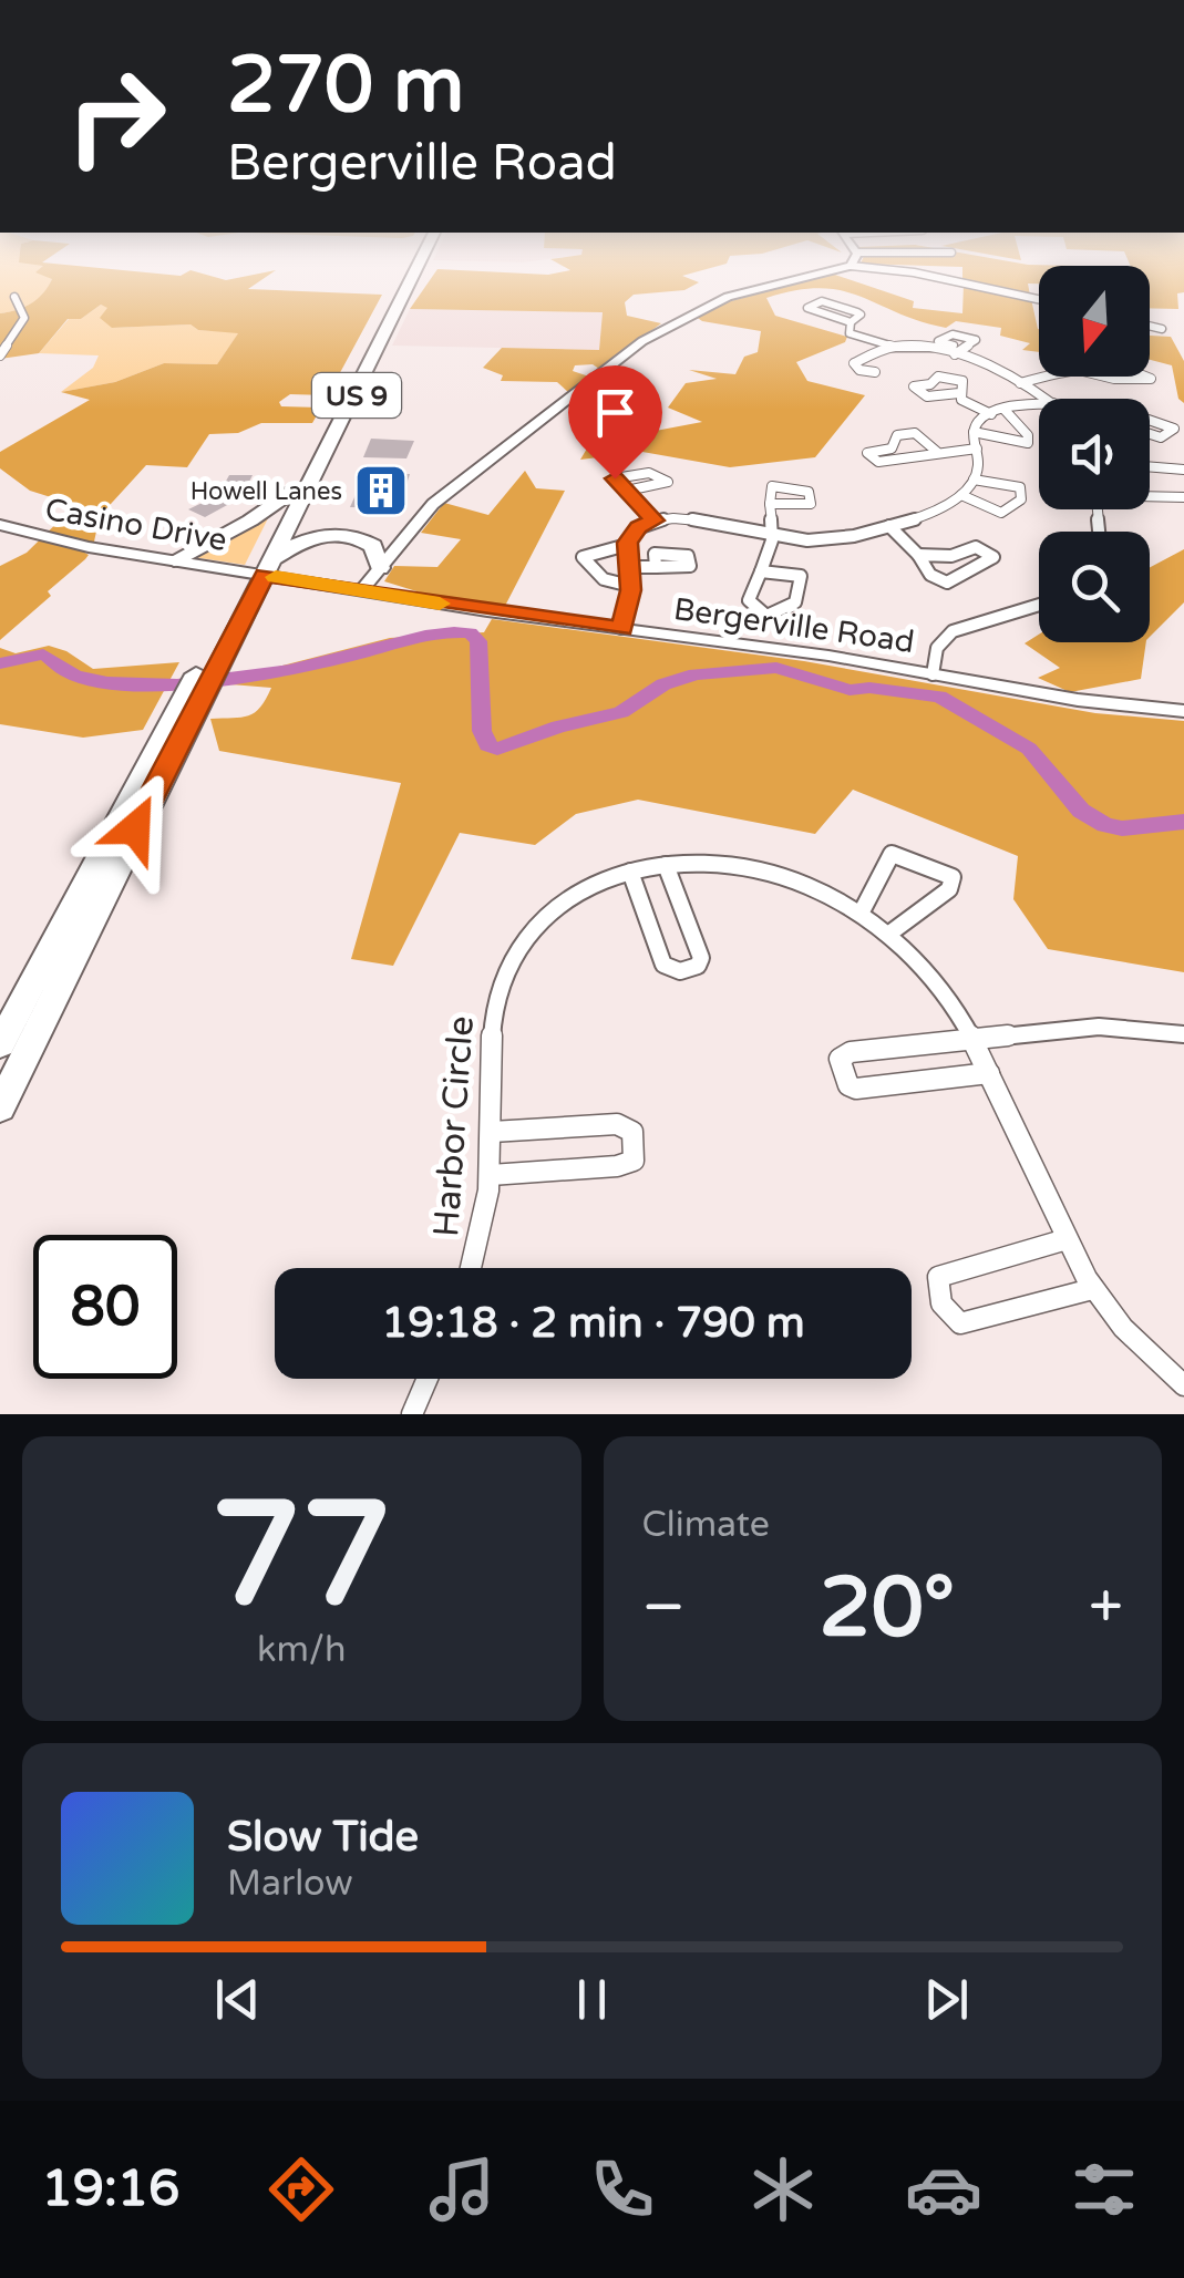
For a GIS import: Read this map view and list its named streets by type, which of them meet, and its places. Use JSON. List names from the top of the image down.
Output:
{
  "streets": {
    "highway": ["US 9"],
    "street": ["Casino Drive", "Bergerville Road", "Harbor Circle"]
  },
  "crossings": [
    ["US 9", "Casino Drive"],
    ["US 9", "Bergerville Road"],
    ["Casino Drive", "Bergerville Road"]
  ],
  "places": {
    "building": ["Howell Lanes"]
  },
  "north": "bottom",
  "page": {
    "turn": ["270 m", "Bergerville Road"],
    "limit": "80",
    "trip": "19:18 · 2 min · 790 m",
    "tile": [
      ["77", "km/h"],
      "Climate"
    ],
    "heat": ["−", "20°", "+"],
    "song": ["Slow Tide", "Marlow"],
    "tabs": "19:16"
  }
}
